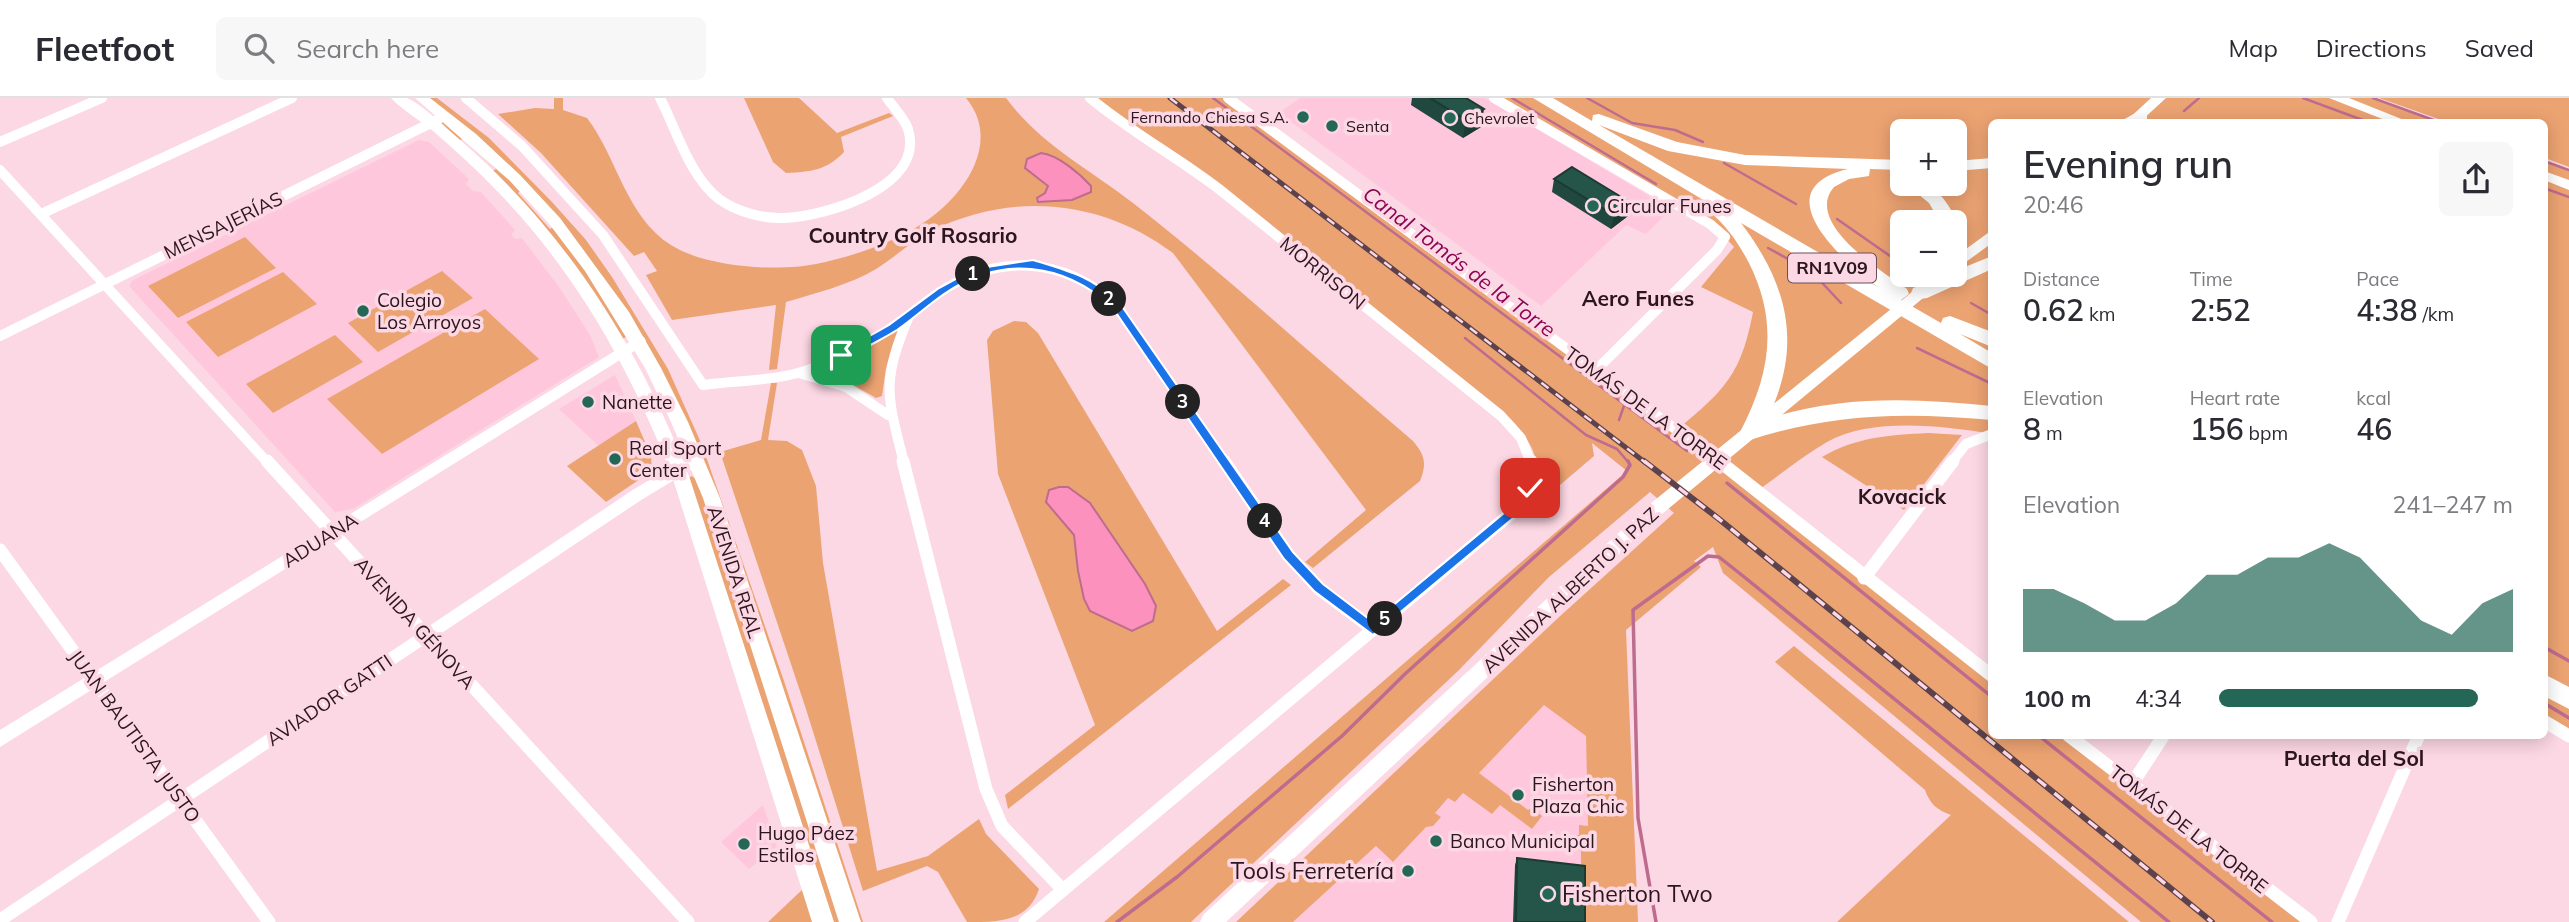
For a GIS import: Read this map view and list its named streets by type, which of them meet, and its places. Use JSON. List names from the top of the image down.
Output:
{
  "streets": {
    "main road": ["RN1V09", "AVENIDA REAL", "AVENIDA ALBERTO J. PAZ"],
    "street": [
      "MENSAJERÍAS",
      "MORRISON",
      "TOMÁS DE LA TORRE",
      "ADUANA",
      "AVENIDA GÉNOVA",
      "AVIADOR GATTI",
      "JUAN BAUTISTA JUSTO"
    ]
  },
  "crossings": [
    ["MENSAJERÍAS", "AVENIDA REAL"],
    ["MENSAJERÍAS", "AVENIDA GÉNOVA"],
    ["ADUANA", "AVENIDA REAL"],
    ["ADUANA", "AVENIDA GÉNOVA"],
    ["ADUANA", "JUAN BAUTISTA JUSTO"],
    ["AVENIDA REAL", "AVIADOR GATTI"],
    ["AVENIDA GÉNOVA", "AVIADOR GATTI"],
    ["AVIADOR GATTI", "JUAN BAUTISTA JUSTO"]
  ],
  "districts": [
    "Country Golf Rosario",
    "Aero Funes",
    "Kovacick",
    "Puerta del Sol"
  ],
  "water": ["Canal Tomás de la Torre"],
  "places": [
    "Fernando Chiesa S.A.",
    "Chevrolet",
    "Senta",
    "Circular Funes",
    "Colegio Los Arroyos",
    "Nanette",
    "Real Sport Center",
    "Fisherton Plaza Chic",
    "Banco Municipal",
    "Hugo Páez Estilos",
    "Tools Ferretería",
    "Fisherton Two"
  ],
  "page": {
    "header": "Fleetfoot",
    "search": "Search here",
    "nav": ["Map", "Directions", "Saved"],
    "map_buttons": ["+", "−"],
    "heading": ["Evening run", "20:46"],
    "stats": [
      ["Distance", "0.62 km"],
      ["Time", "2:52"],
      ["Pace", "4:38 /km"],
      ["Elevation", "8 m"],
      ["Heart rate", "156 bpm"],
      ["kcal", "46"]
    ],
    "pins": [
      "1",
      "2",
      "3",
      "4",
      "5"
    ],
    "chart": ["Elevation", "241–247 m"],
    "list": [
      {
        "name": "100 m",
        "note": "4:34"
      }
    ]
  }
}
